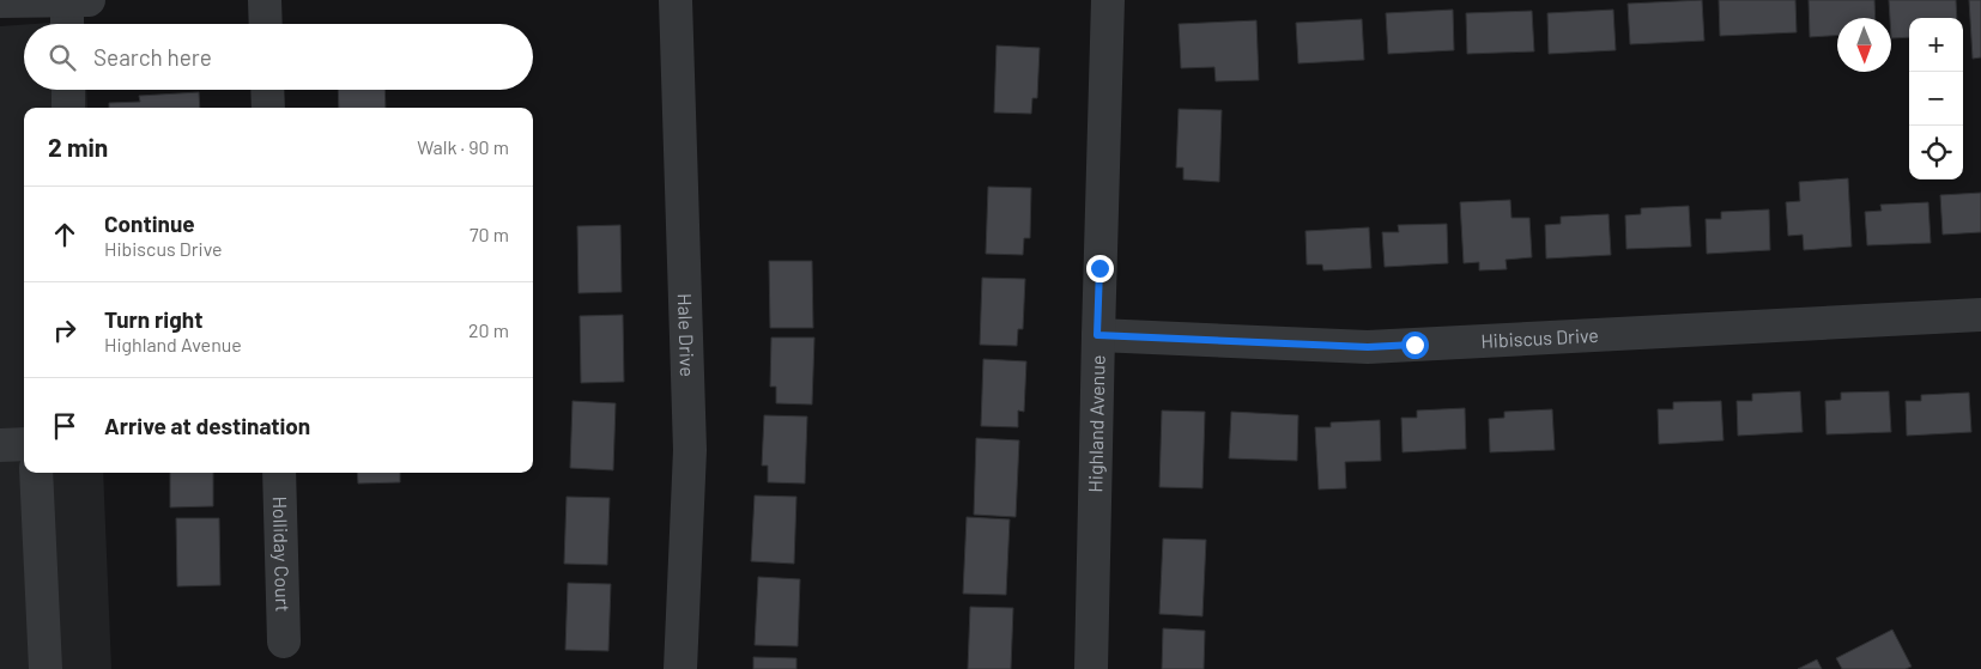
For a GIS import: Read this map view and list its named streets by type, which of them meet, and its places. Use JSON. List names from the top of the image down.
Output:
{
  "streets": {
    "street": [
      "Hale Drive",
      "Hibiscus Drive",
      "Highland Avenue",
      "Holliday Court"
    ]
  },
  "crossings": [
    ["Hibiscus Drive", "Highland Avenue"]
  ],
  "north": "bottom",
  "page": {
    "map_buttons": ["+", "−"],
    "search": "Search here",
    "heading": ["2 min", "Walk · 90 m"],
    "list": [
      ["Continue", "Hibiscus Drive", "70 m"],
      ["Turn right", "Highland Avenue", "20 m"],
      "Arrive at destination"
    ]
  }
}
